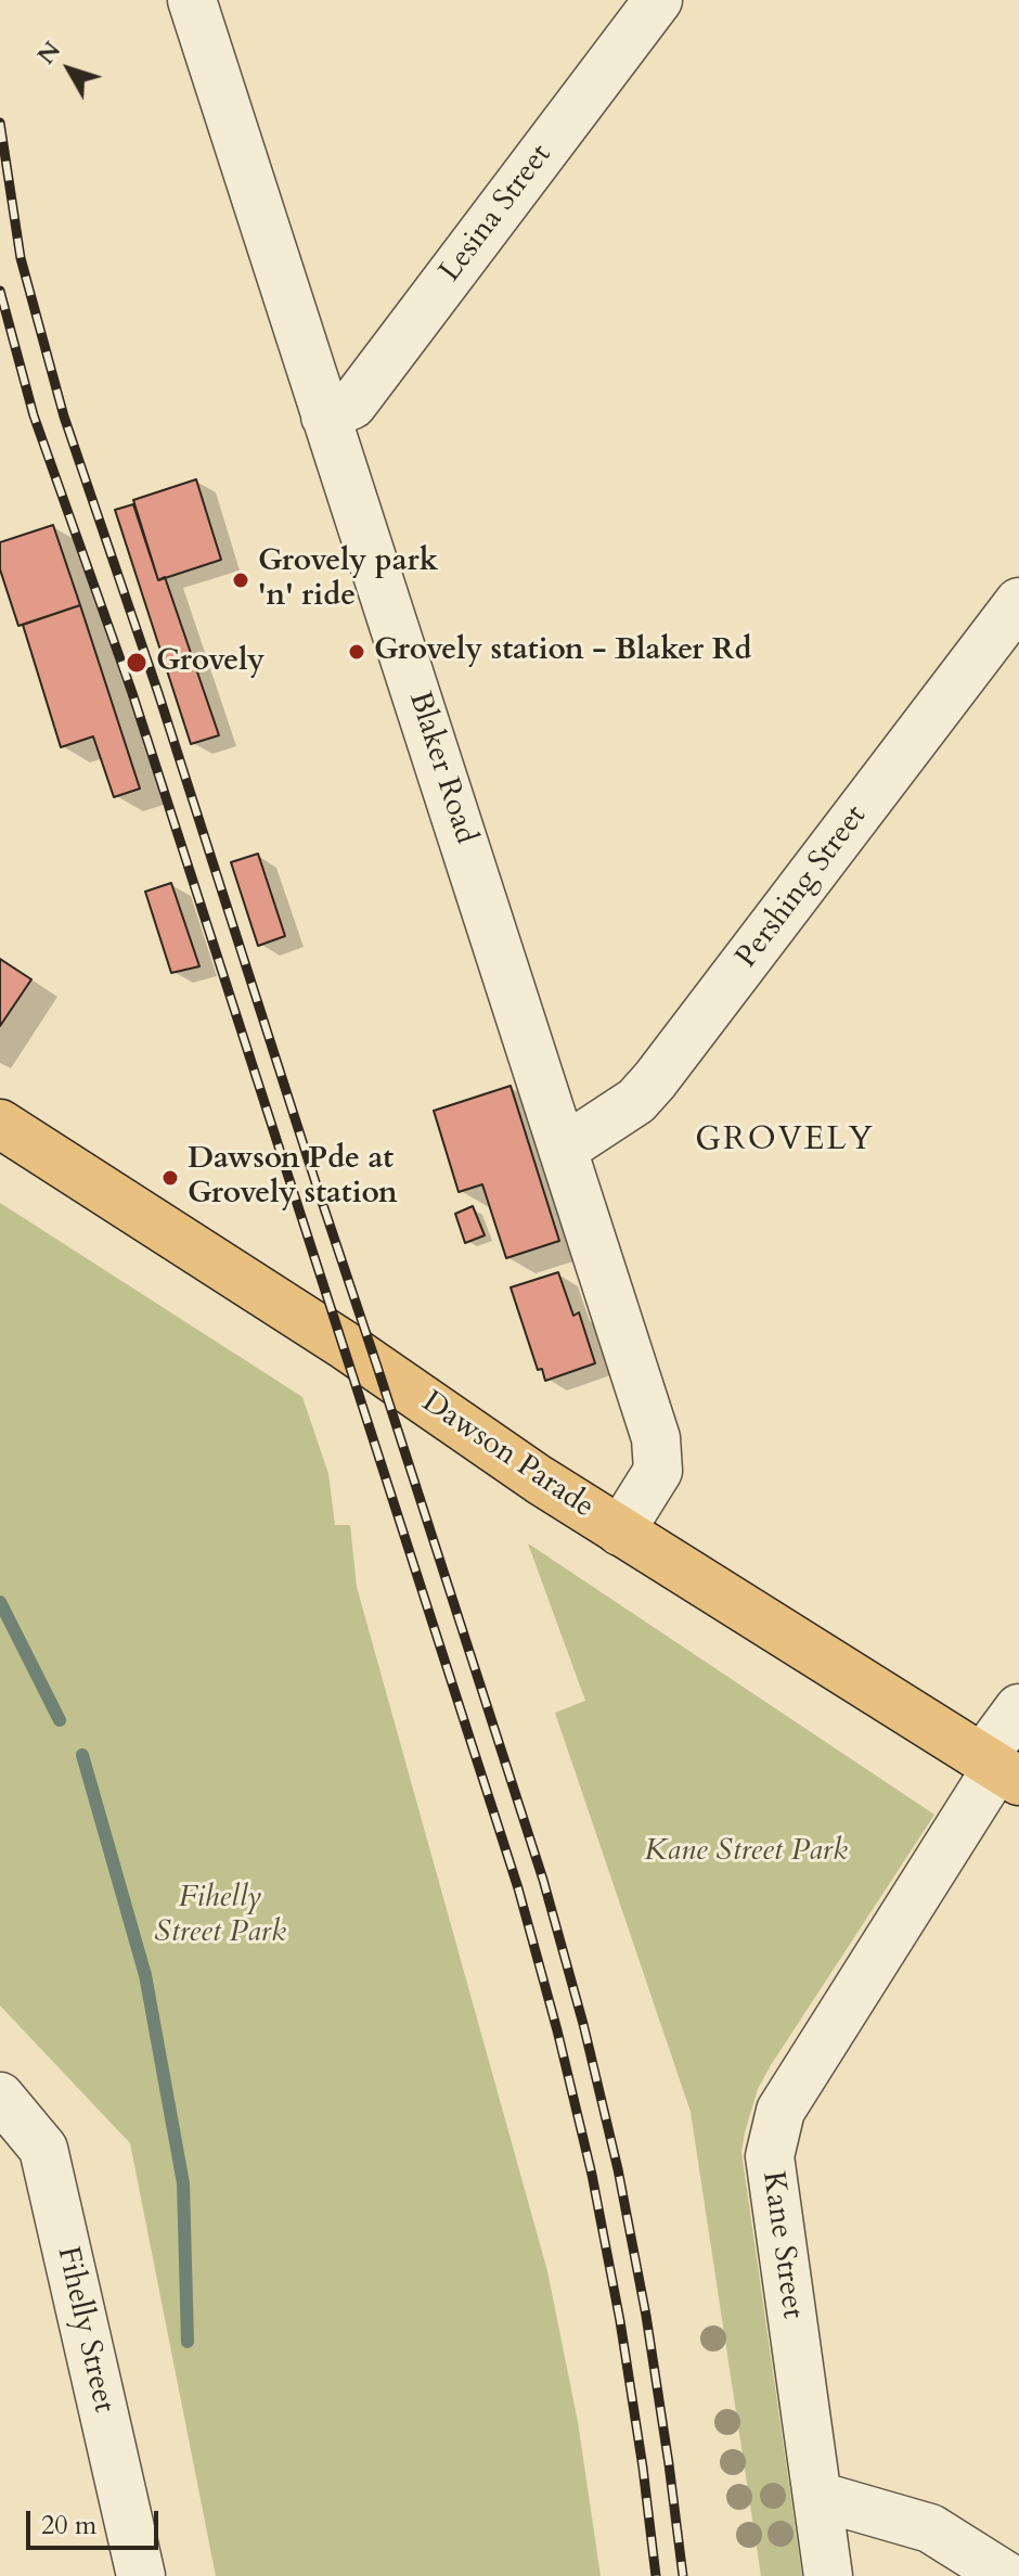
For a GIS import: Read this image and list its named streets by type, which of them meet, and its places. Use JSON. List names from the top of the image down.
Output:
{
  "streets": {
    "main road": ["Dawson Parade"],
    "street": [
      "Lesina Street",
      "Blaker Road",
      "Pershing Street",
      "Kane Street",
      "Fihelly Street"
    ]
  },
  "crossings": [
    ["Lesina Street", "Blaker Road"],
    ["Blaker Road", "Pershing Street"],
    ["Blaker Road", "Dawson Parade"],
    ["Dawson Parade", "Kane Street"]
  ],
  "districts": ["GROVELY"],
  "parks": ["Kane Street Park", "Fihelly Street Park"],
  "places": [
    "Grovely park 'n' ride",
    "Grovely station - Blaker Rd",
    "Grovely",
    "Dawson Pde at Grovely station"
  ],
  "scale_bar": "20 m",
  "north": "top left"
}
